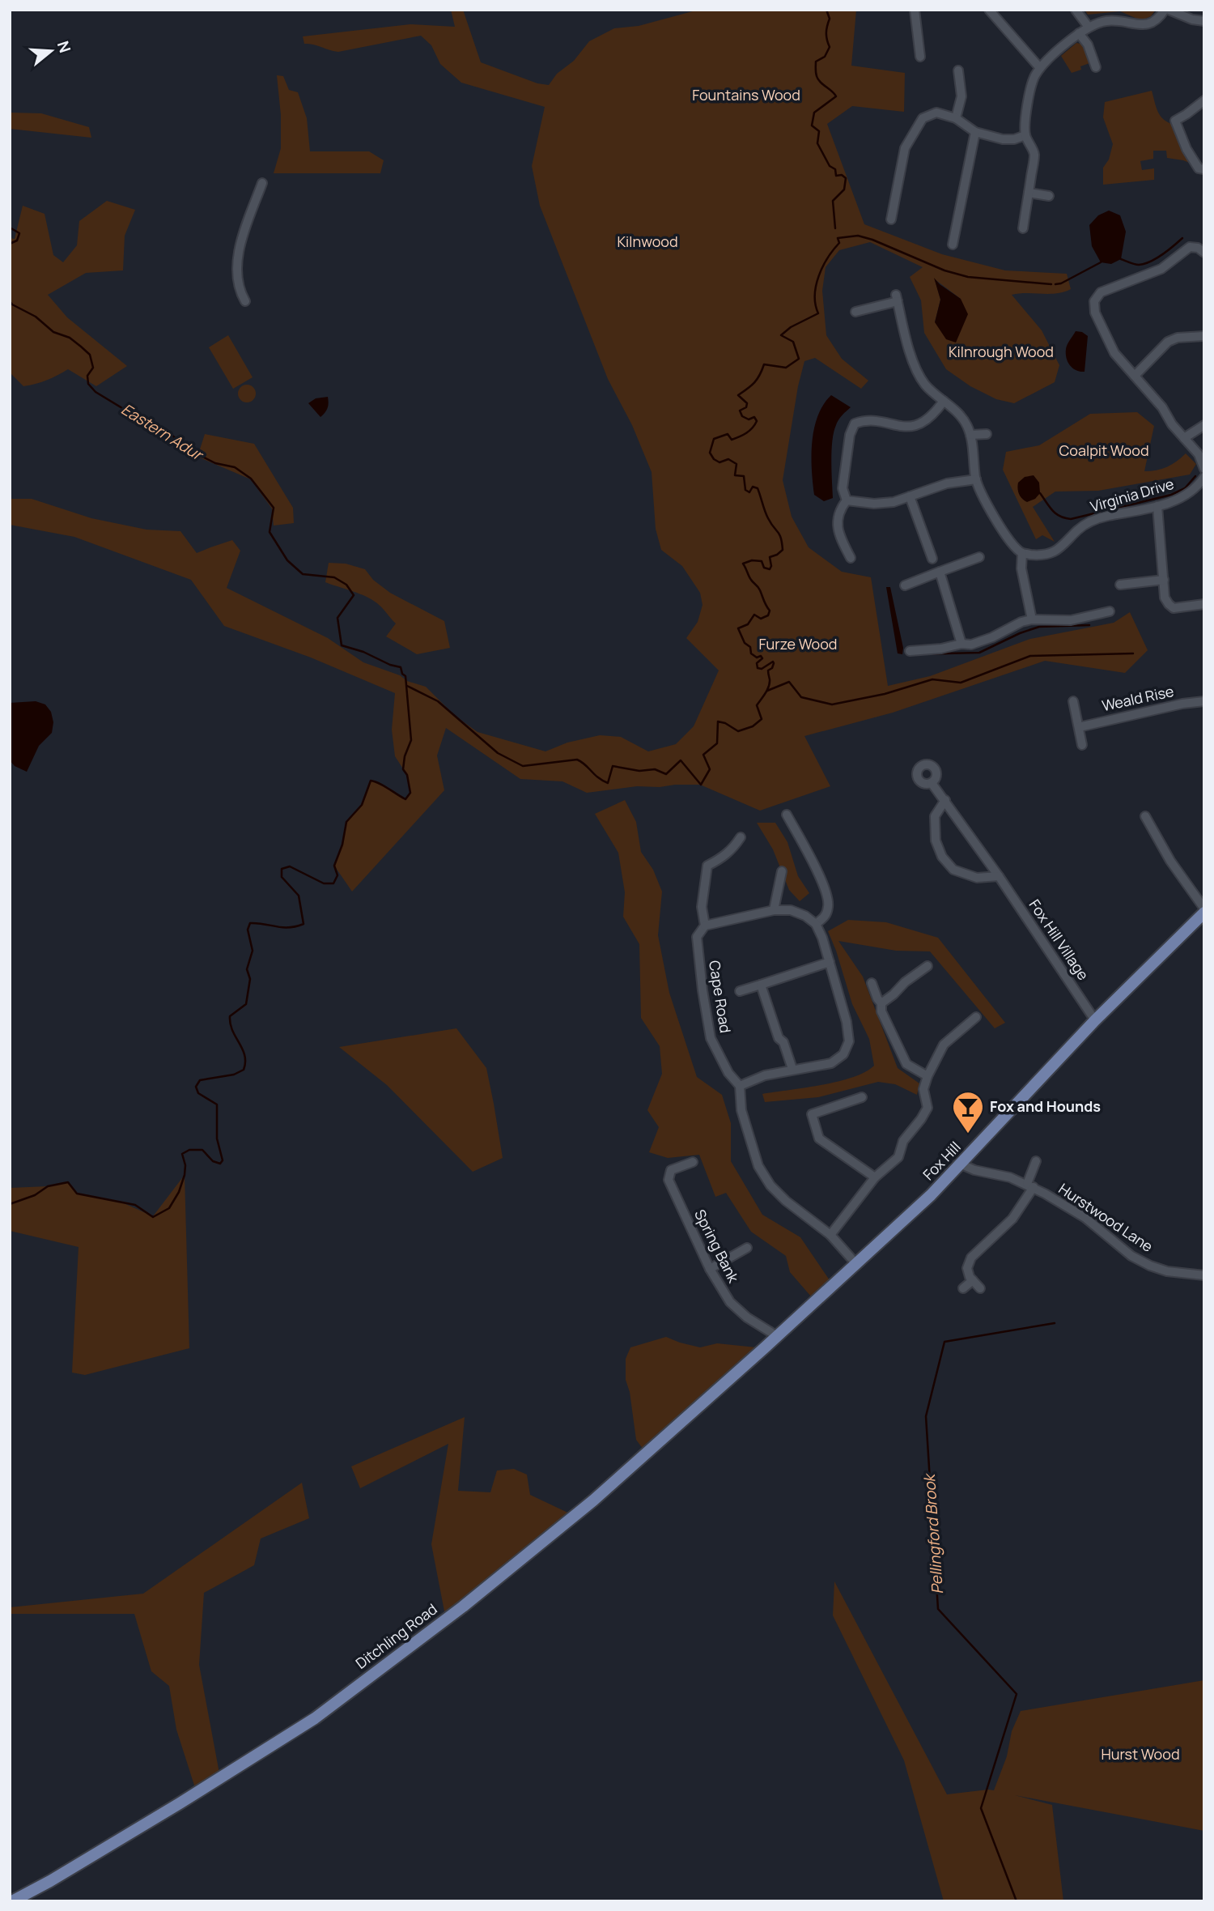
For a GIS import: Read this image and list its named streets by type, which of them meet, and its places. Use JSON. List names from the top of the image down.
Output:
{
  "streets": {
    "main road": ["Fox Hill", "Ditchling Road"],
    "street": [
      "Virginia Drive",
      "Weald Rise",
      "Fox Hill Village",
      "Cape Road",
      "Hurstwood Lane",
      "Spring Bank"
    ]
  },
  "crossings": [
    ["Fox Hill Village", "Fox Hill"],
    ["Fox Hill", "Hurstwood Lane"],
    ["Fox Hill", "Spring Bank"],
    ["Fox Hill", "Ditchling Road"]
  ],
  "water": ["Eastern Adur", "Pellingford Brook"],
  "parks": [
    "Fountains Wood",
    "Kilnwood",
    "Kilnrough Wood",
    "Coalpit Wood",
    "Furze Wood",
    "Hurst Wood"
  ],
  "places": {
    "bar": ["Fox and Hounds"]
  },
  "north": "right"
}
